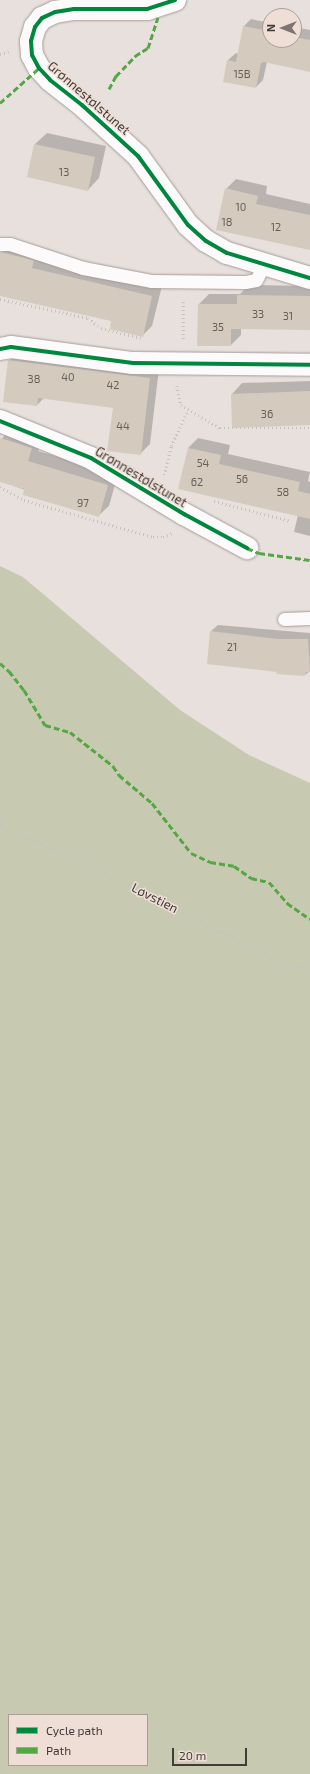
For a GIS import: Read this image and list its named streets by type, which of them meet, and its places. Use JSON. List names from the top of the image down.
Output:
{
  "streets": {
    "street": ["Grønnestølstunet"],
    "path": ["Løvstien"]
  },
  "house_numbers": [
    "15B",
    "13",
    "10",
    "18",
    "12",
    "33",
    "31",
    "35",
    "40",
    "38",
    "42",
    "36",
    "44",
    "54",
    "56",
    "62",
    "58",
    "97",
    "21"
  ],
  "legend": ["Cycle path", "Path"],
  "scale_bar": "20 m",
  "north": "left"
}
